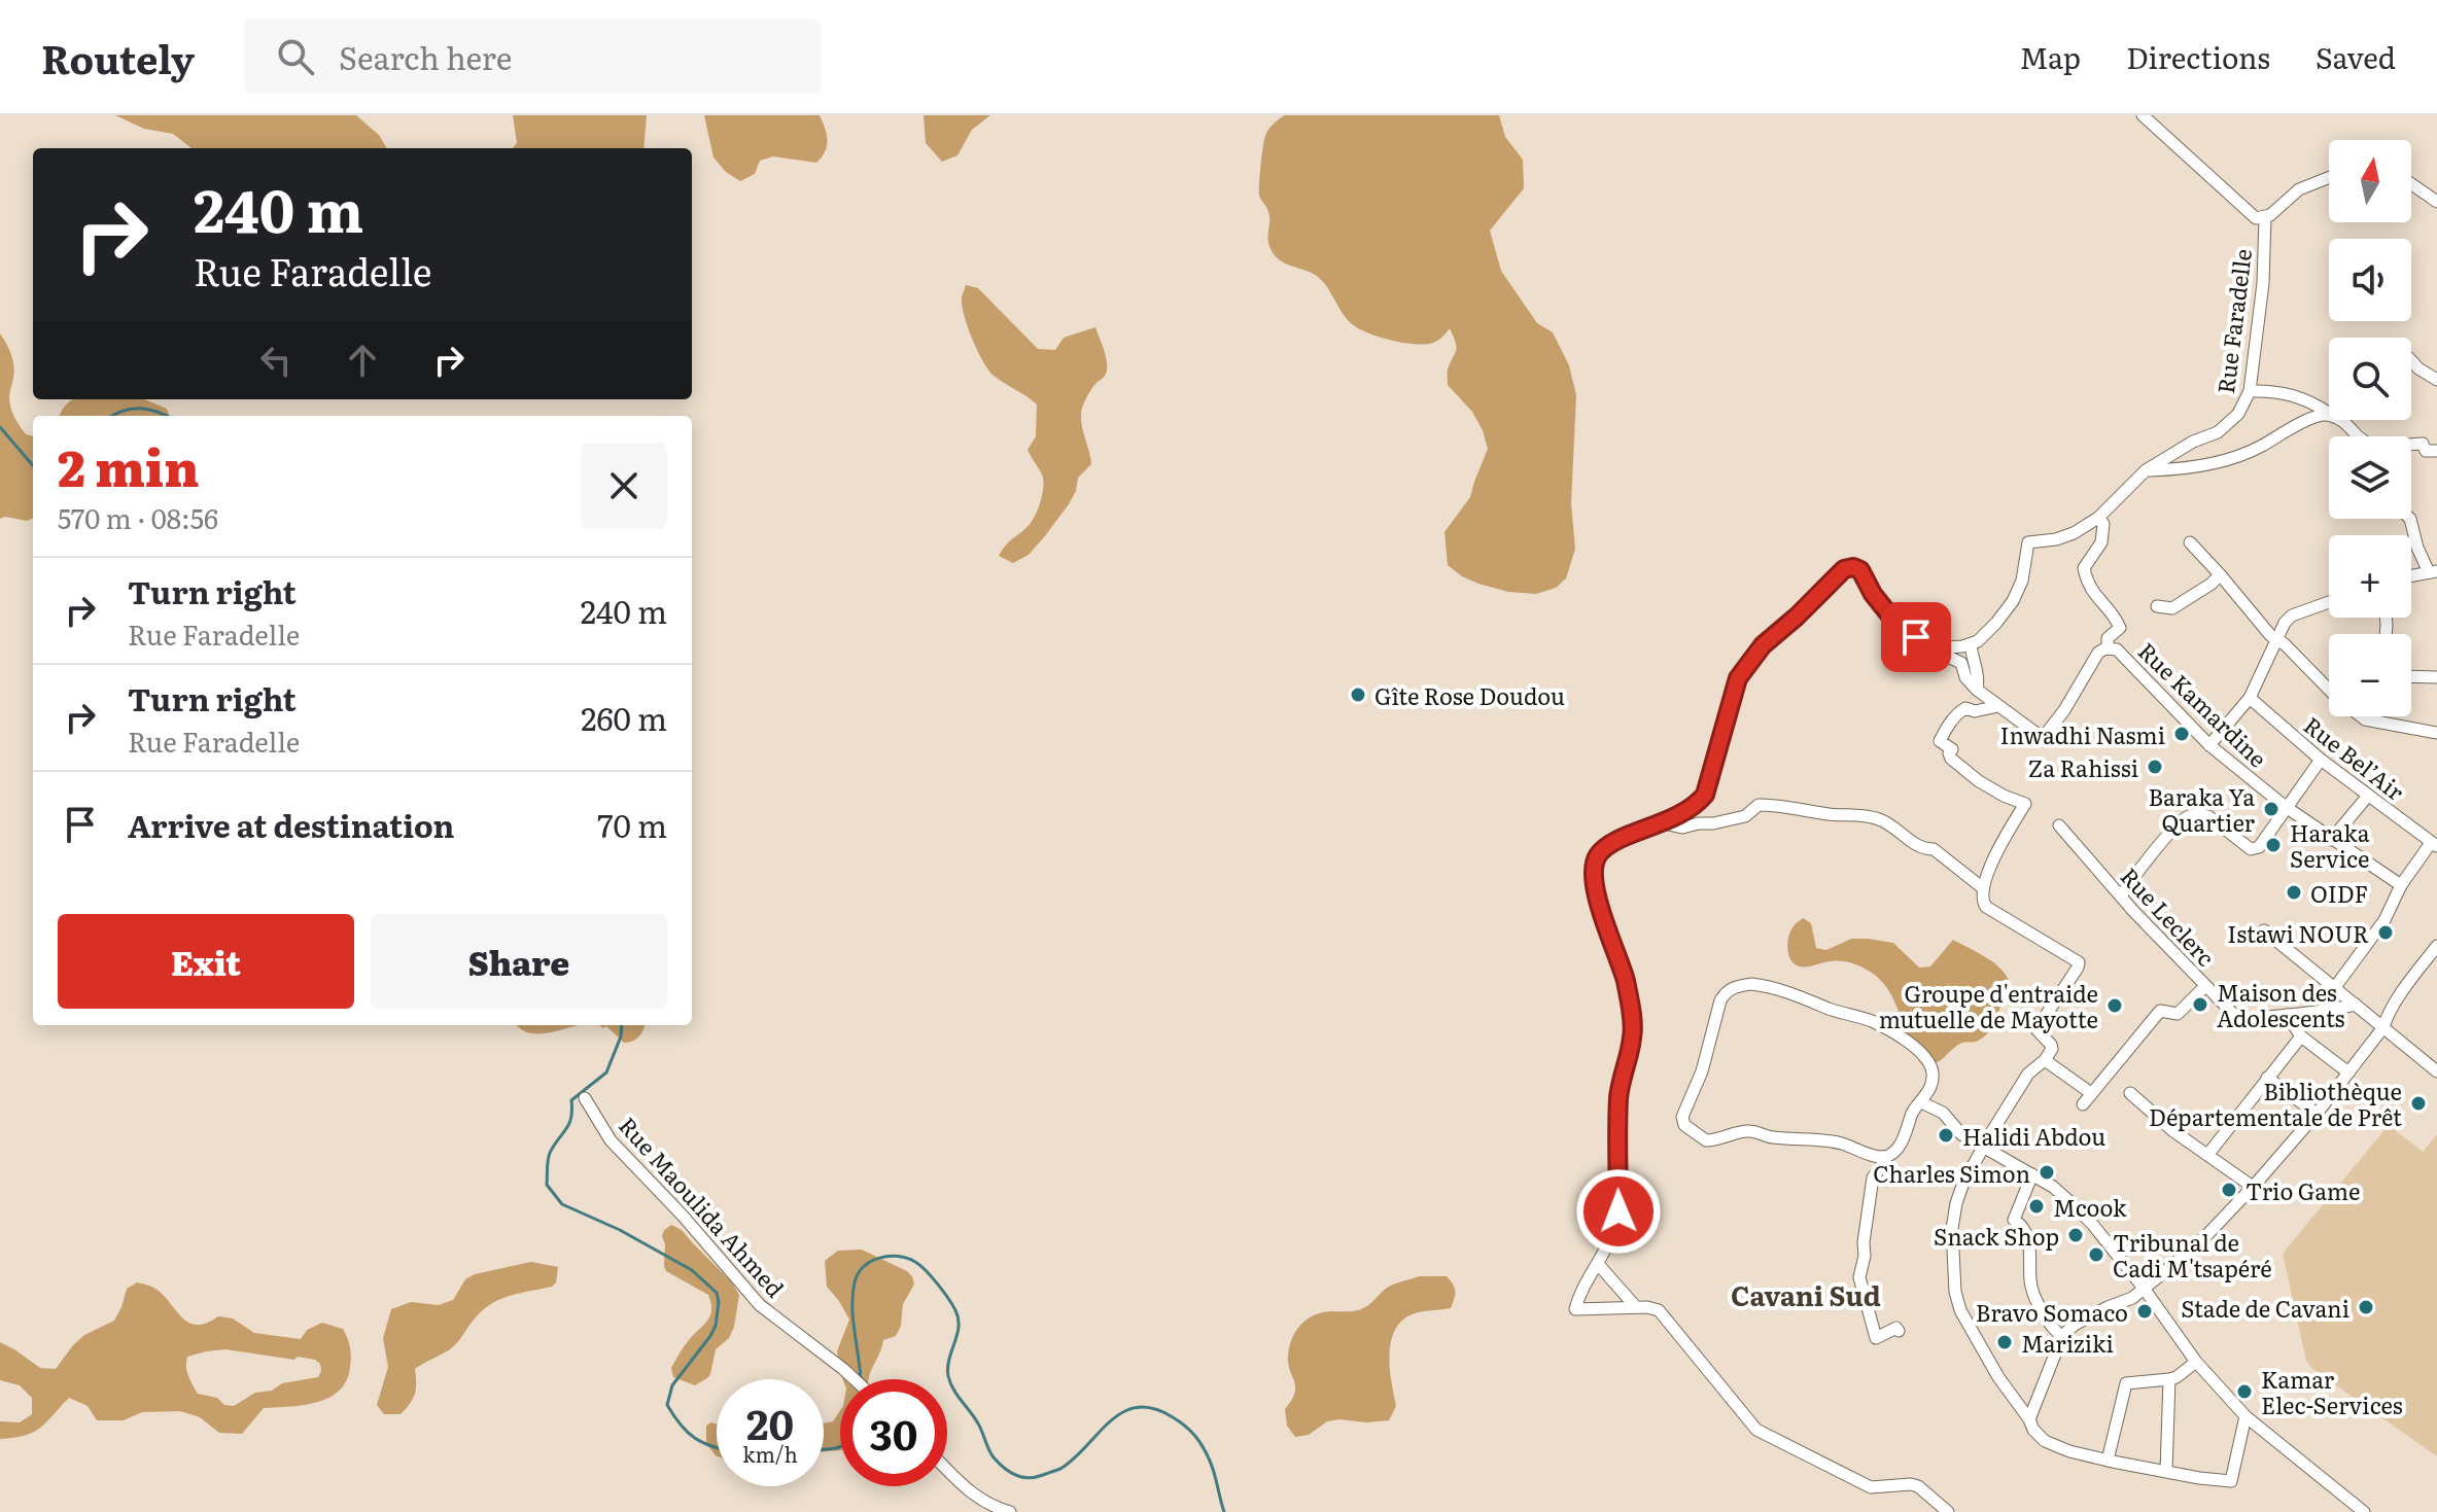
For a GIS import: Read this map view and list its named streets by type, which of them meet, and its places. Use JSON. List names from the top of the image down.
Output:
{
  "streets": {
    "street": [
      "Rue Faradelle",
      "Rue Kamardine",
      "Rue Bel’Air",
      "Rue Leclerc",
      "Rue Maoulida Ahmed"
    ]
  },
  "districts": ["Cavani Sud"],
  "places": [
    "Gîte Rose Doudou",
    "Inwadhi Nasmi",
    "Za Rahissi",
    "Baraka Ya Quartier",
    "Haraka Service",
    "OIDF",
    "Istawi NOUR",
    "Maison des Adolescents",
    "Groupe d'entraide mutuelle de Mayotte",
    "Bibliothèque Départementale de Prêt",
    "Halidi Abdou",
    "Charles Simon",
    "Trio Game",
    "Mcook",
    "Snack Shop",
    "Tribunal de Cadi M'tsapéré",
    "Stade de Cavani",
    "Bravo Somaco",
    "Mariziki",
    "Kamar Elec-Services"
  ],
  "north": "top",
  "page": {
    "header": "Routely",
    "search": "Search here",
    "nav": ["Map", "Directions", "Saved"],
    "map_buttons": ["+", "−"],
    "turn": ["240 m", "Rue Faradelle"],
    "heading": ["2 min", "570 m · 08:56"],
    "list": [
      {
        "name": "Turn right",
        "note": "Rue Faradelle",
        "value": "240 m"
      },
      {
        "name": "Turn right",
        "note": "Rue Faradelle",
        "value": "260 m"
      },
      {
        "name": "Arrive at destination",
        "value": "70 m"
      }
    ],
    "buttons": ["Exit", "Share"],
    "speed": "20 km/h",
    "limit": "30"
  }
}
